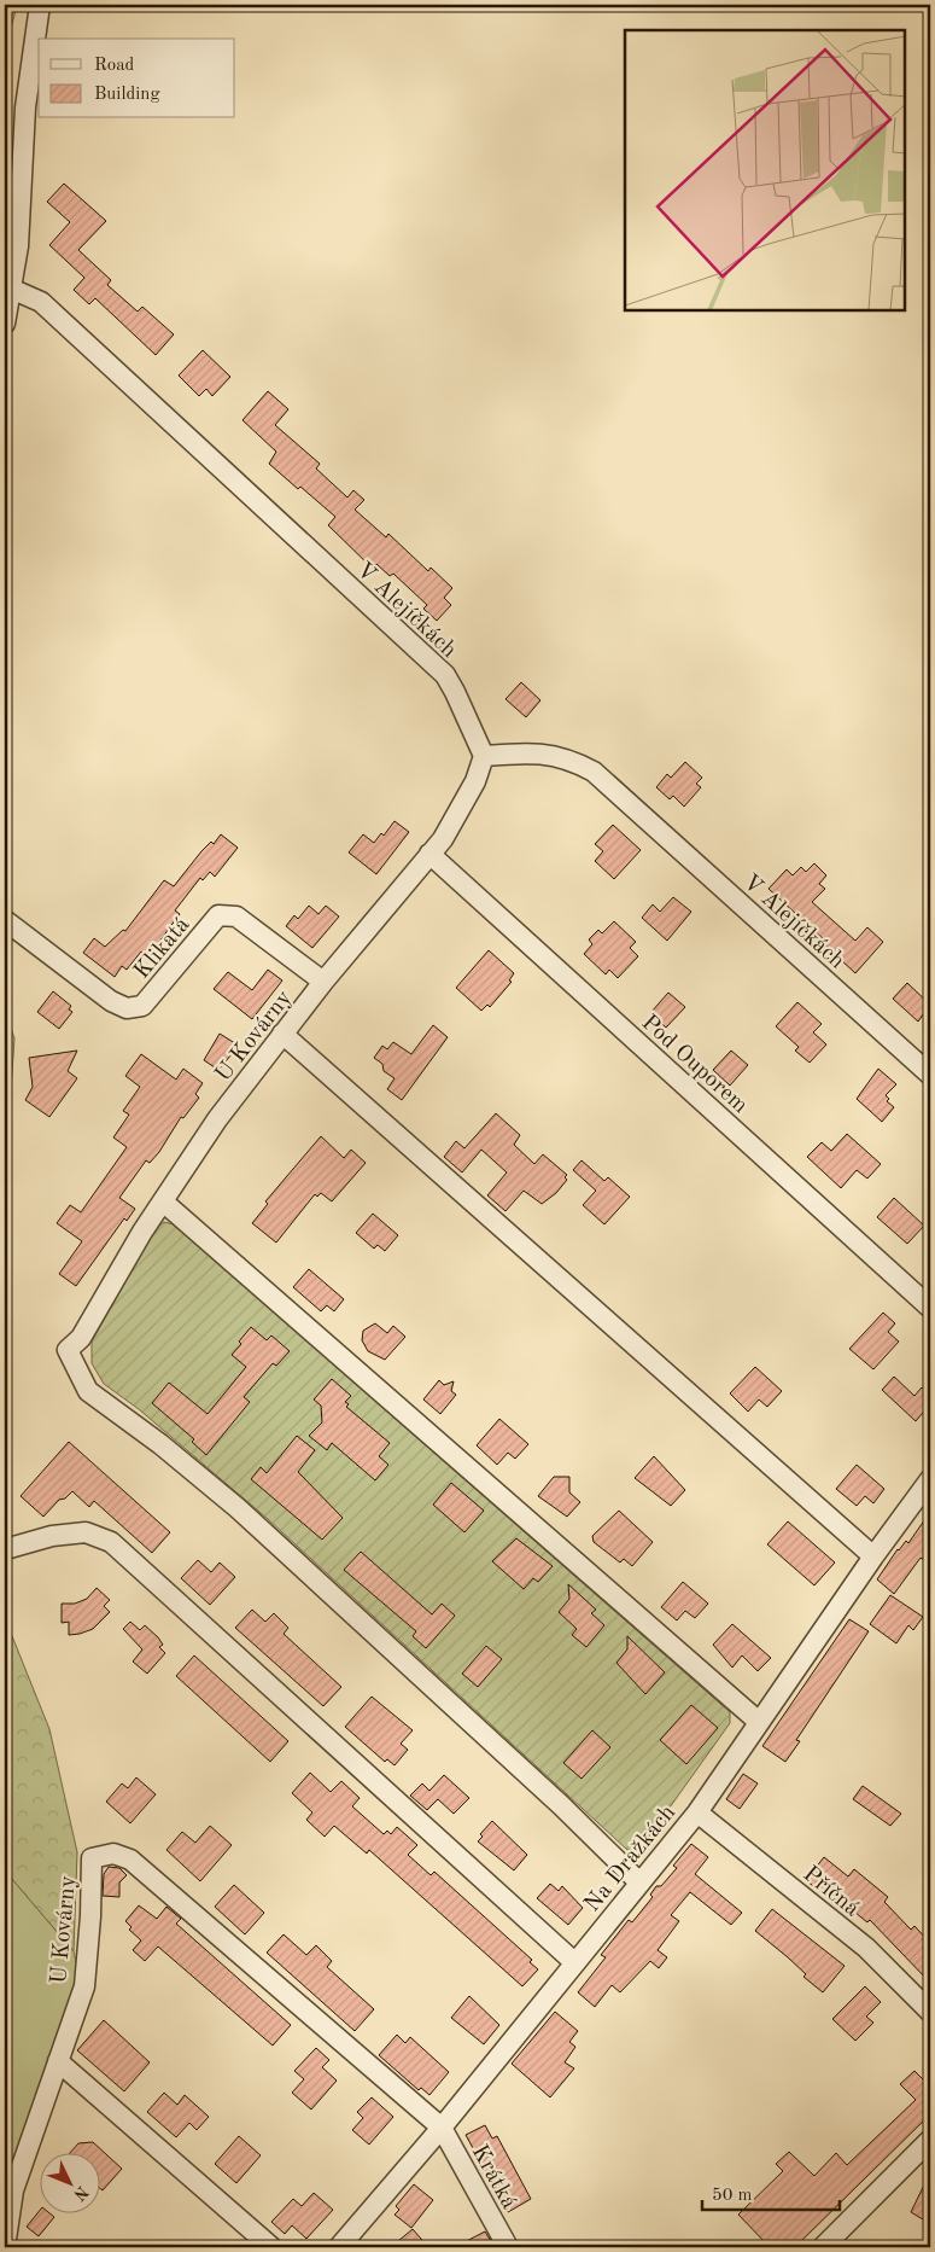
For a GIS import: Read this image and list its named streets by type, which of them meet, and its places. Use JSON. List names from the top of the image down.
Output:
{
  "streets": {
    "street": [
      "V Alejíčkách",
      "Klikatá",
      "U Kovárny",
      "Pod Ouporem",
      "Na Dražkách",
      "Příčná",
      "Krátká"
    ]
  },
  "crossings": [
    ["V Alejíčkách", "U Kovárny"],
    ["Klikatá", "U Kovárny"],
    ["U Kovárny", "Pod Ouporem"],
    ["U Kovárny", "Na Dražkách"],
    ["U Kovárny", "Krátká"],
    ["Na Dražkách", "Příčná"],
    ["Na Dražkách", "Krátká"]
  ],
  "legend": ["Road", "Building"],
  "scale_bar": "50 m",
  "north": "bottom right"
}
